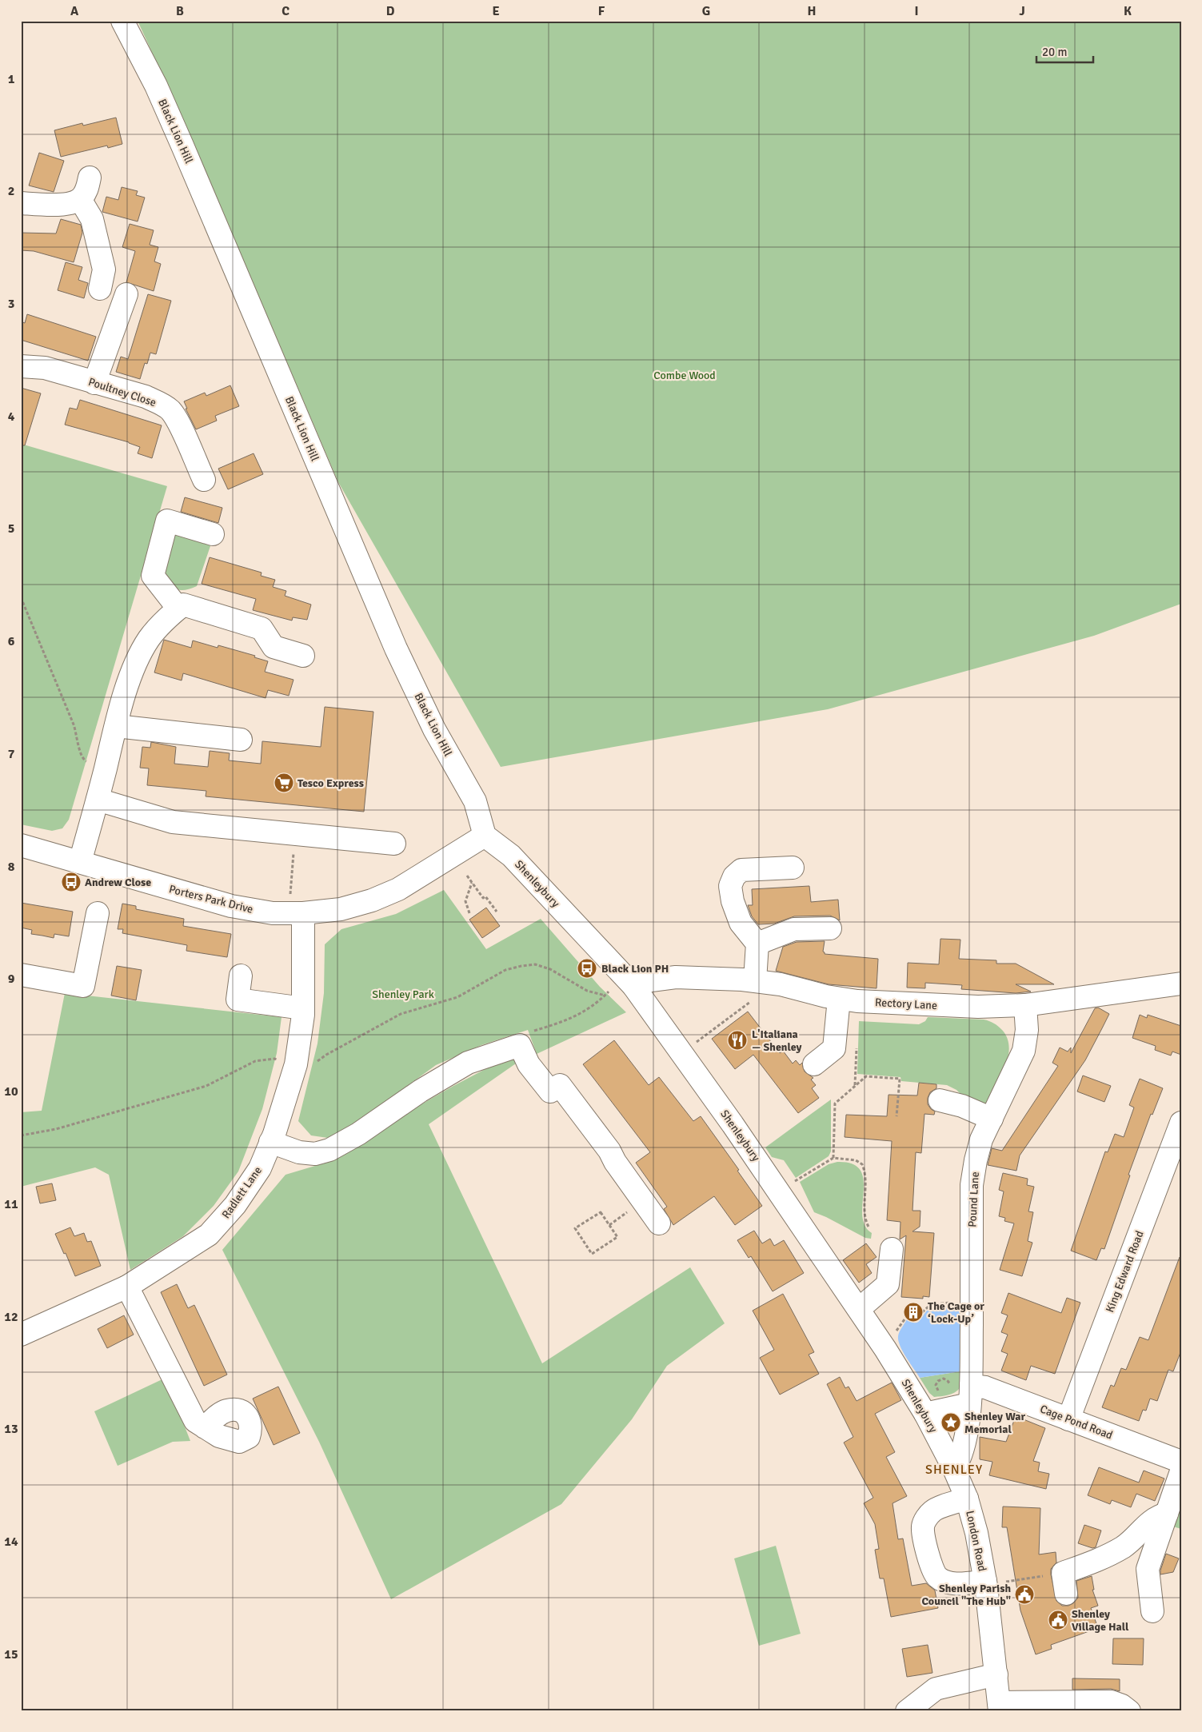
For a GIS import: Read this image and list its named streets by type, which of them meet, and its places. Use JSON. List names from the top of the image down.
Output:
{
  "streets": {
    "street": [
      "Black Lion Hill",
      "Poultney Close",
      "Shenleybury",
      "Porters Park Drive",
      "Rectory Lane",
      "Radlett Lane",
      "Pound Lane",
      "King Edward Road",
      "Cage Pond Road",
      "London Road"
    ]
  },
  "crossings": [
    ["Black Lion Hill", "Shenleybury"],
    ["Black Lion Hill", "Porters Park Drive"],
    ["Shenleybury", "Porters Park Drive"],
    ["Shenleybury", "Rectory Lane"],
    ["Shenleybury", "Pound Lane"],
    ["Shenleybury", "London Road"],
    ["Porters Park Drive", "Radlett Lane"],
    ["Rectory Lane", "Pound Lane"],
    ["Pound Lane", "Cage Pond Road"],
    ["Pound Lane", "London Road"],
    ["King Edward Road", "Cage Pond Road"]
  ],
  "districts": ["SHENLEY"],
  "parks": ["Combe Wood", "Shenley Park"],
  "places": {
    "supermarket": ["Tesco Express"],
    "bus stop": ["Andrew Close", "Black Lion PH"],
    "restaurant": ["L'Italiana — Shenley"],
    "building": ["The Cage or ‘Lock-Up’"],
    "place": ["Shenley War Memorial"],
    "public building": ["Shenley Parish Council \"The Hub\"", "Shenley Village Hall"]
  },
  "scale_bar": "20 m",
  "grid": {
    "columns": [
      "A",
      "B",
      "C",
      "D",
      "E",
      "F",
      "G",
      "H",
      "I",
      "J",
      "K"
    ],
    "rows": [
      "1",
      "2",
      "3",
      "4",
      "5",
      "6",
      "7",
      "8",
      "9",
      "10",
      "11",
      "12",
      "13",
      "14",
      "15"
    ]
  }
}
